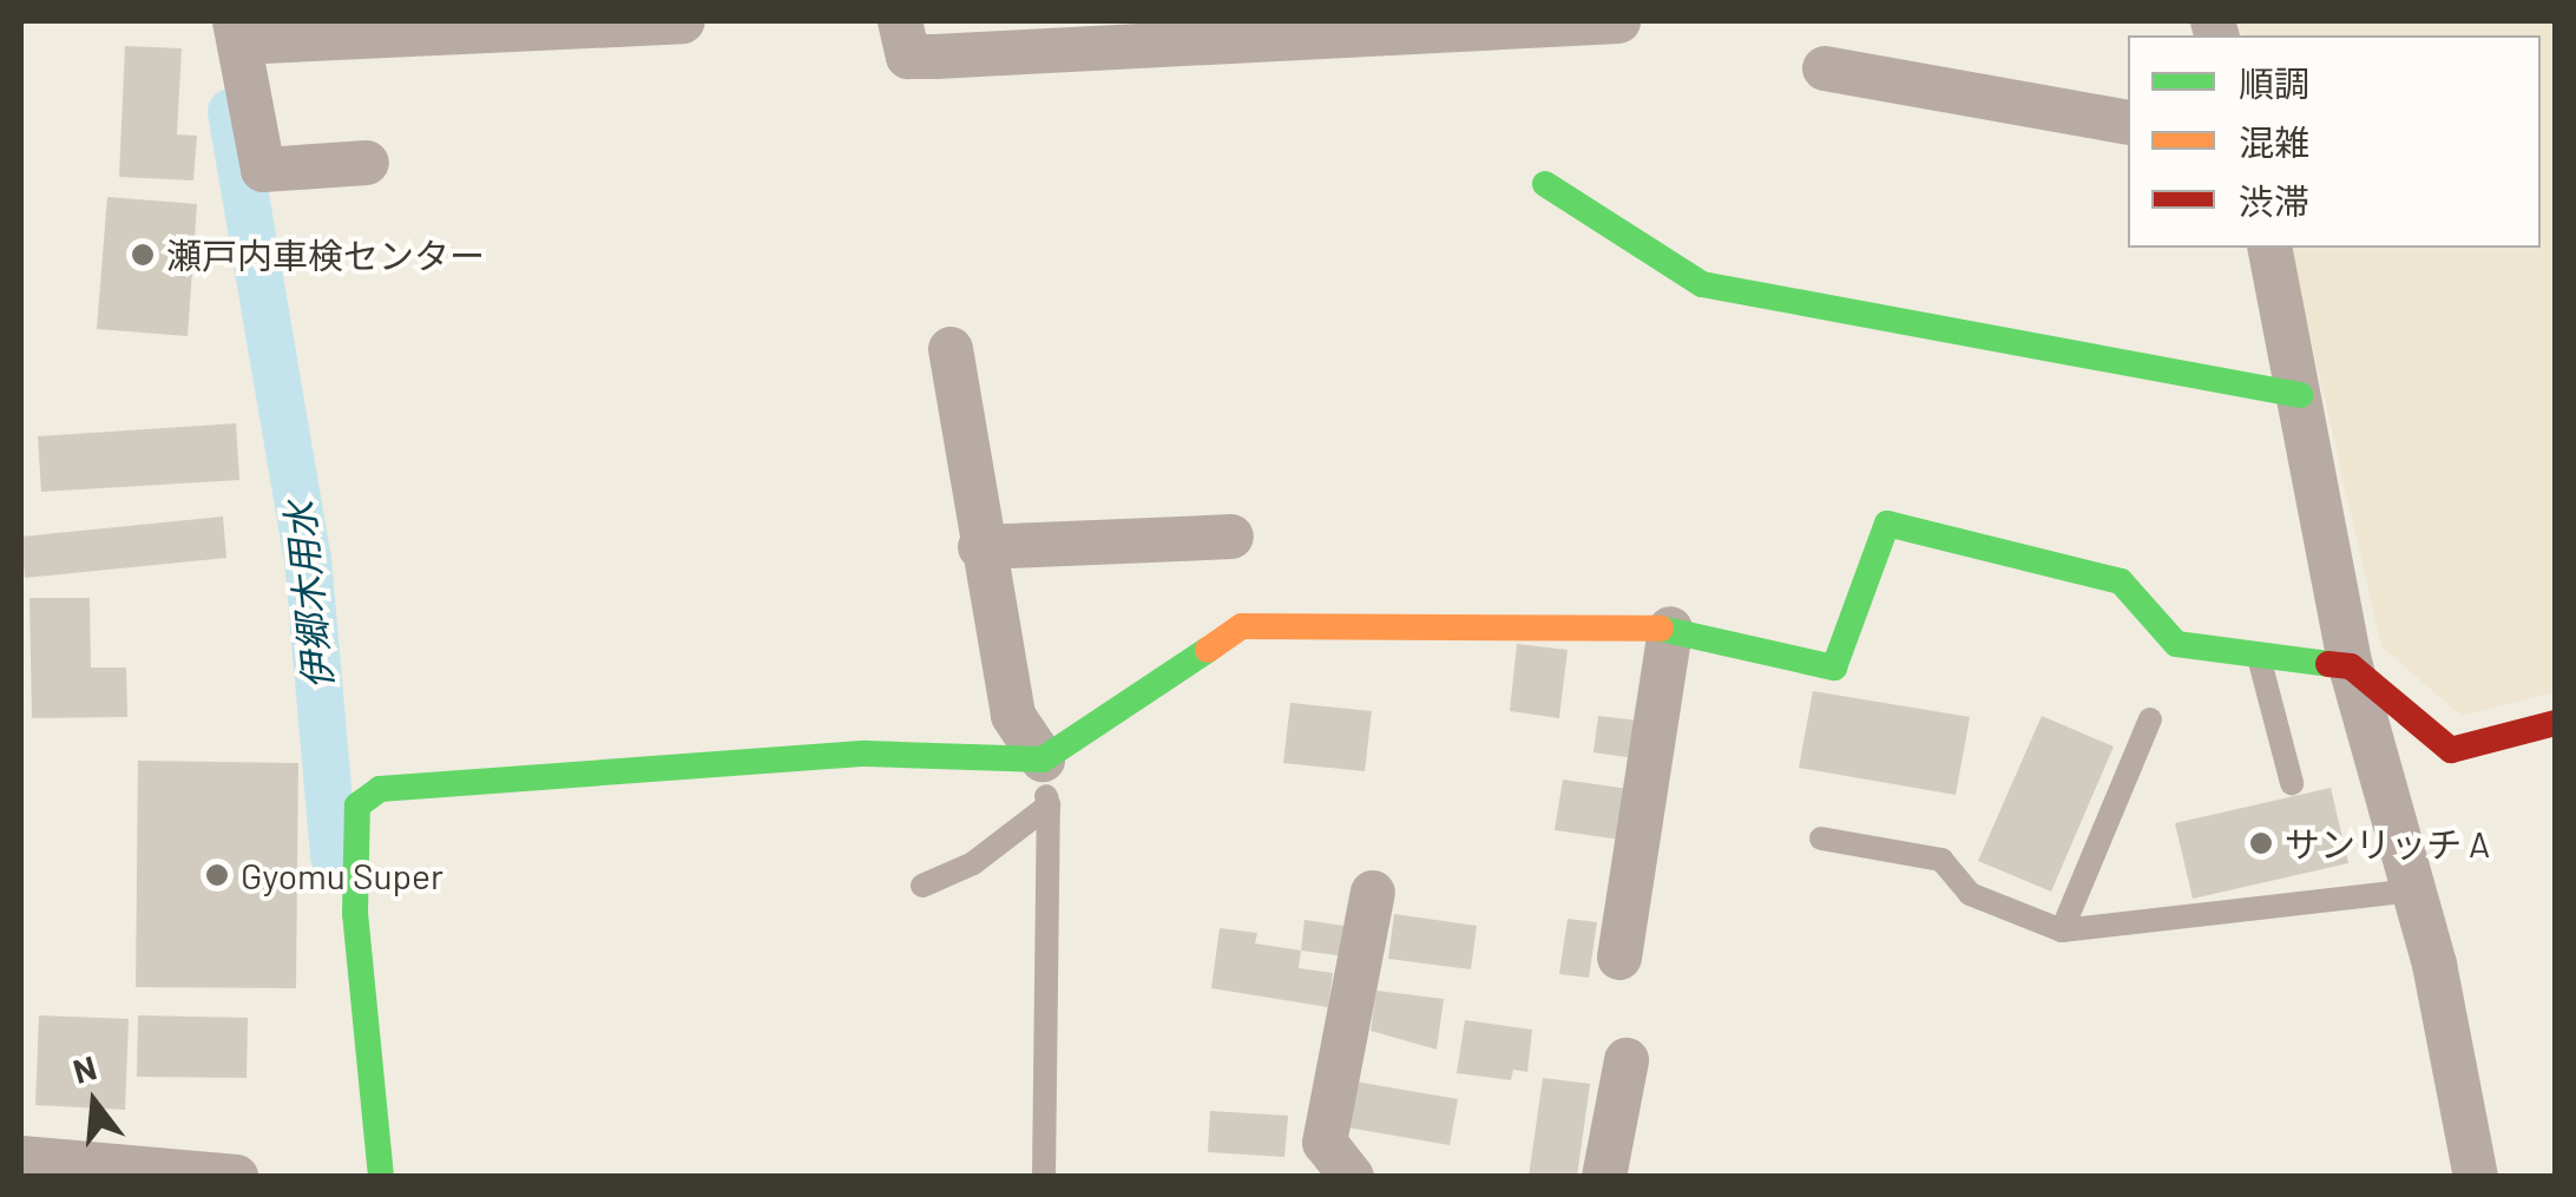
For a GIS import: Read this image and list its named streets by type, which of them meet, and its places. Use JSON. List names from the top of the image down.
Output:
{
  "water": ["伊郷木用水"],
  "places": ["瀬戸内車検センター", "サンリッチ A", "Gyomu Super"],
  "legend": ["順調", "混雑", "渋滞"],
  "north": "top"
}
